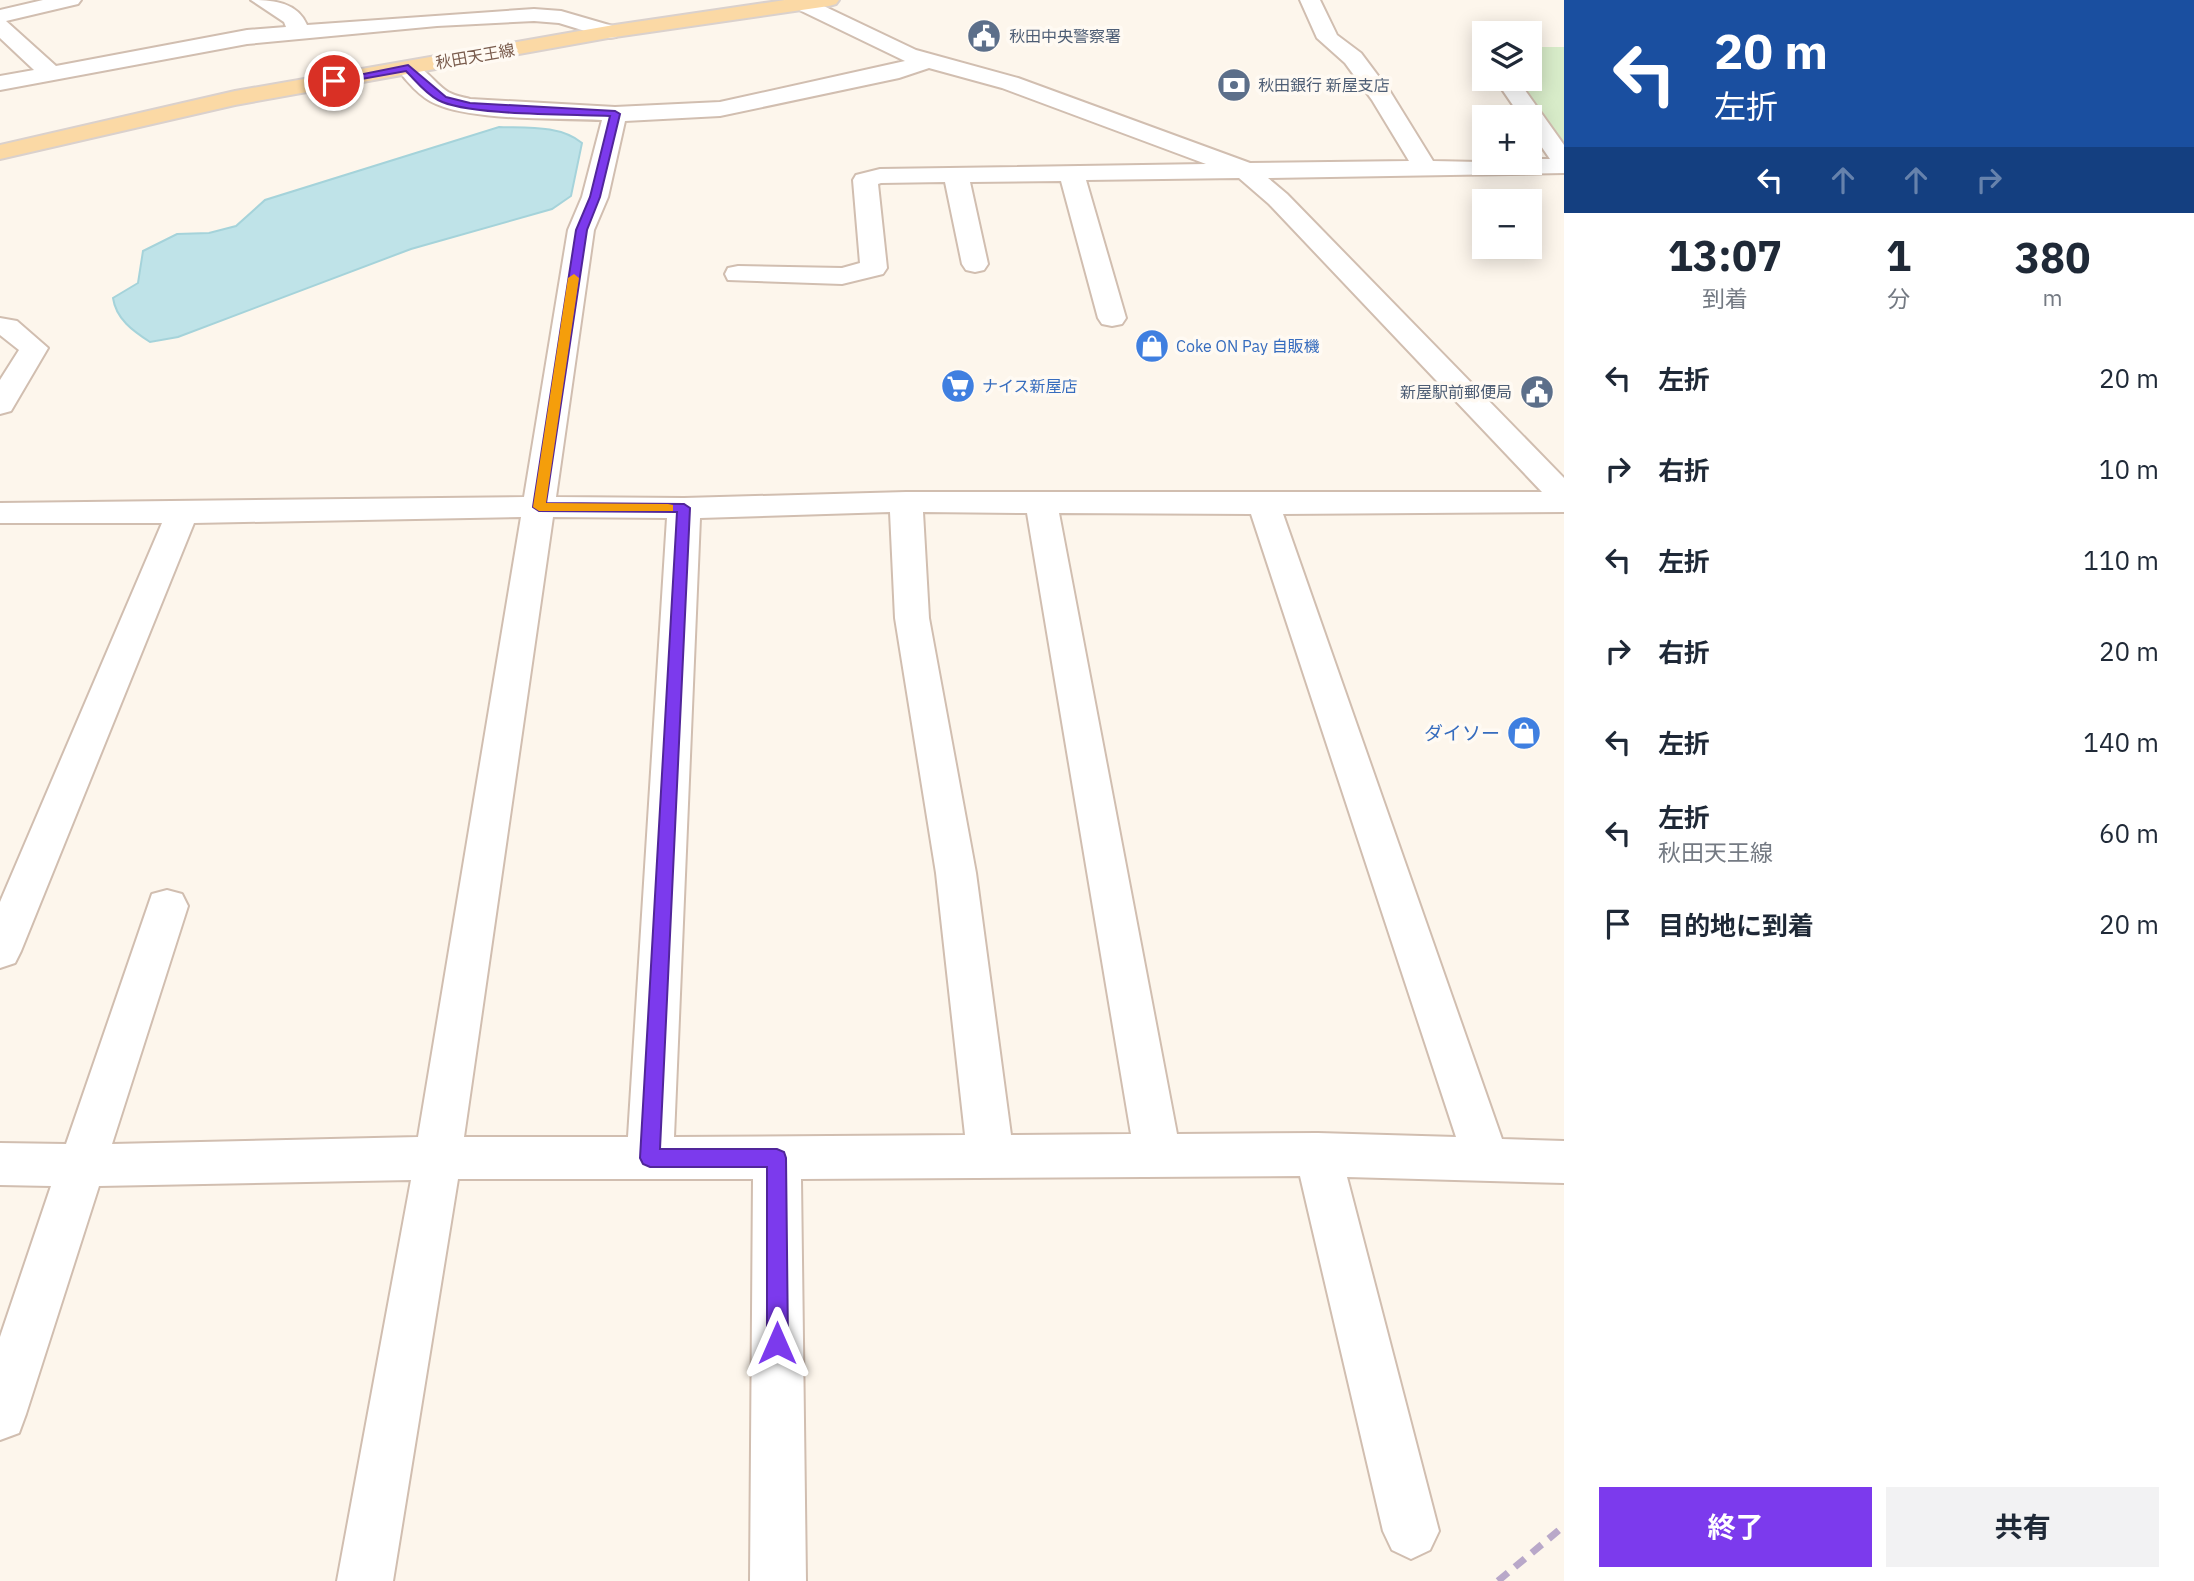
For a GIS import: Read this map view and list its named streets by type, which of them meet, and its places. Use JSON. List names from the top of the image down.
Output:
{
  "streets": {
    "main road": ["秋田天王線"]
  },
  "places": {
    "public building": ["秋田中央警察署", "新屋駅前郵便局"],
    "bank": ["秋田銀行 新屋支店"],
    "shop": ["Coke ON Pay 自販機", "ダイソー"],
    "supermarket": ["ナイス新屋店"]
  },
  "page": {
    "turn": ["20 m", "左折"],
    "map_buttons": ["+", "−"],
    "eta": [
      "13:07",
      "到着",
      "1",
      "分",
      "380",
      "m"
    ],
    "list": [
      {
        "name": "左折",
        "value": "20 m"
      },
      {
        "name": "右折",
        "value": "10 m"
      },
      {
        "name": "左折",
        "value": "110 m"
      },
      {
        "name": "右折",
        "value": "20 m"
      },
      {
        "name": "左折",
        "value": "140 m"
      },
      {
        "name": "左折",
        "note": "秋田天王線",
        "value": "60 m"
      },
      {
        "name": "目的地に到着",
        "value": "20 m"
      }
    ],
    "buttons": ["終了", "共有"]
  }
}
